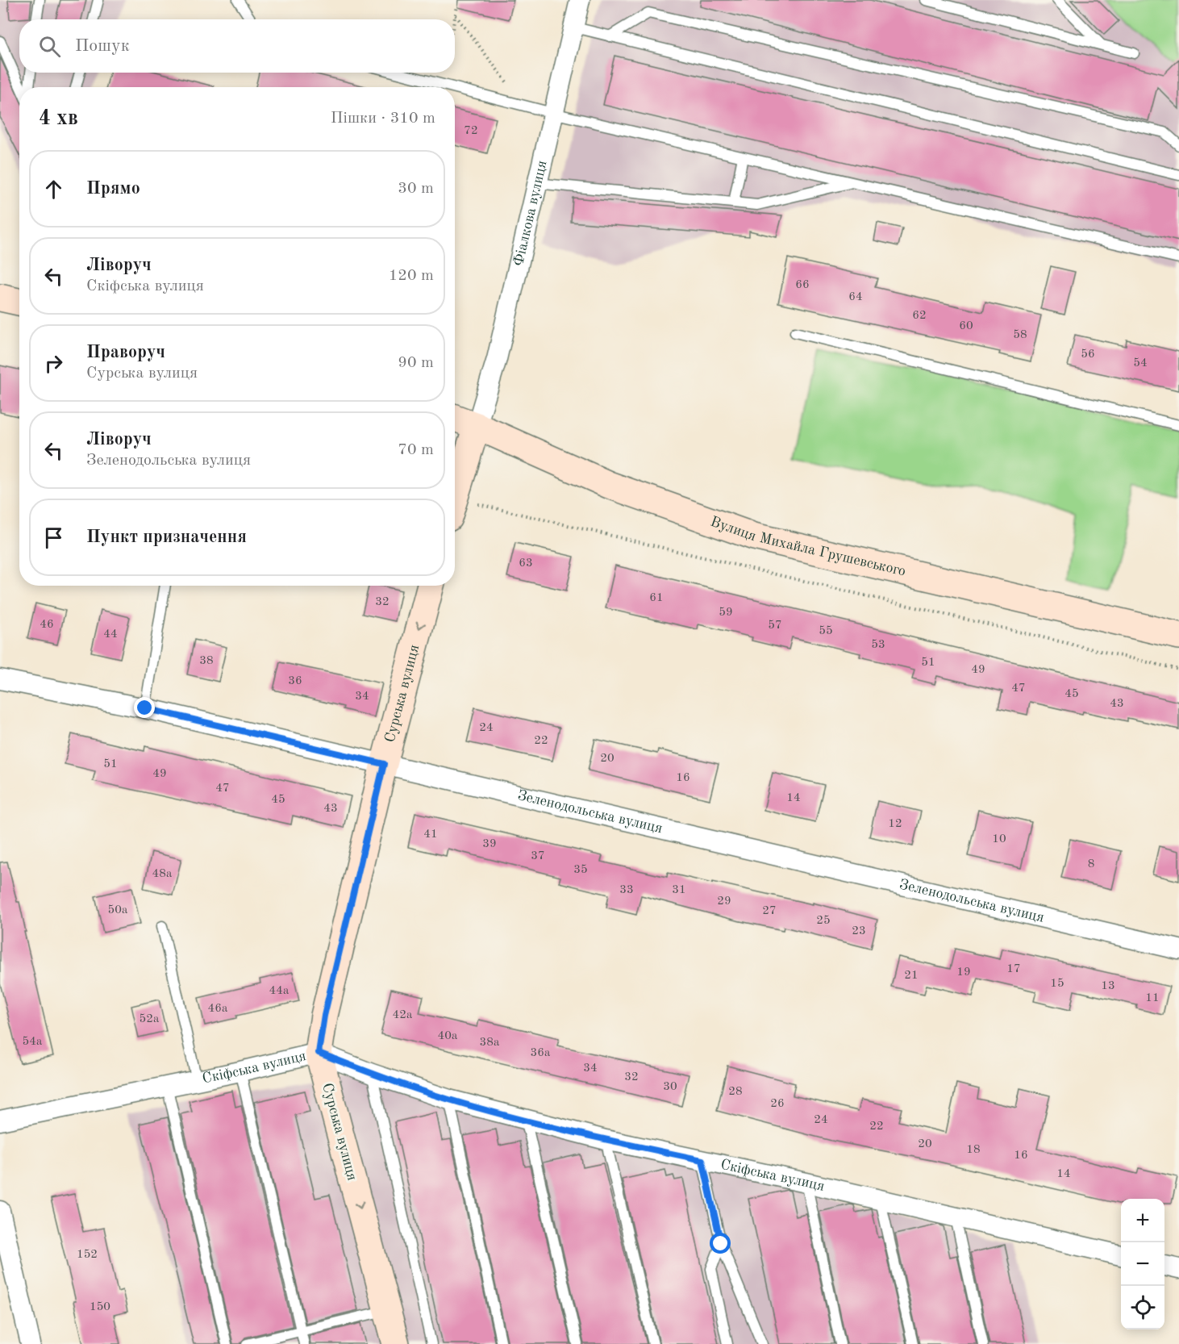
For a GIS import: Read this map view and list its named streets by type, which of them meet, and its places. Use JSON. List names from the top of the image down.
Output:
{
  "streets": {
    "street": [
      "Фіалкова вулиця",
      "Вулиця Михайла Грушевського",
      "Сурська вулиця",
      "Зеленодольська вулиця",
      "Скіфська вулиця"
    ]
  },
  "crossings": [
    ["Фіалкова вулиця", "Вулиця Михайла Грушевського"],
    ["Сурська вулиця", "Зеленодольська вулиця"],
    ["Сурська вулиця", "Скіфська вулиця"]
  ],
  "one_way": ["Сурська вулиця"],
  "house_numbers": [
    "72",
    "66",
    "64",
    "62",
    "60",
    "58",
    "56",
    "54",
    "63",
    "61",
    "32",
    "59",
    "46",
    "57",
    "55",
    "44",
    "53",
    "38",
    "51",
    "49",
    "36",
    "47",
    "45",
    "34",
    "43",
    "24",
    "22",
    "20",
    "51",
    "49",
    "16",
    "47",
    "14",
    "45",
    "43",
    "12",
    "41",
    "10",
    "39",
    "37",
    "8",
    "35",
    "48а",
    "33",
    "31",
    "29",
    "50а",
    "27",
    "25",
    "23",
    "17",
    "19",
    "21",
    "15",
    "13",
    "44а",
    "11",
    "46а",
    "42а",
    "52а",
    "40а",
    "54а",
    "38а",
    "36а",
    "34",
    "32",
    "30",
    "28",
    "26",
    "24",
    "22",
    "20",
    "18",
    "16",
    "14",
    "152",
    "150"
  ],
  "page": {
    "search": "Пошук",
    "heading": ["4 хв", "Пішки · 310 m"],
    "list": [
      ["Прямо", "30 m"],
      ["Ліворуч", "Скіфська вулиця", "120 m"],
      ["Праворуч", "Сурська вулиця", "90 m"],
      ["Ліворуч", "Зеленодольська вулиця", "70 m"],
      "Пункт призначення"
    ],
    "map_buttons": ["+", "−"]
  }
}
